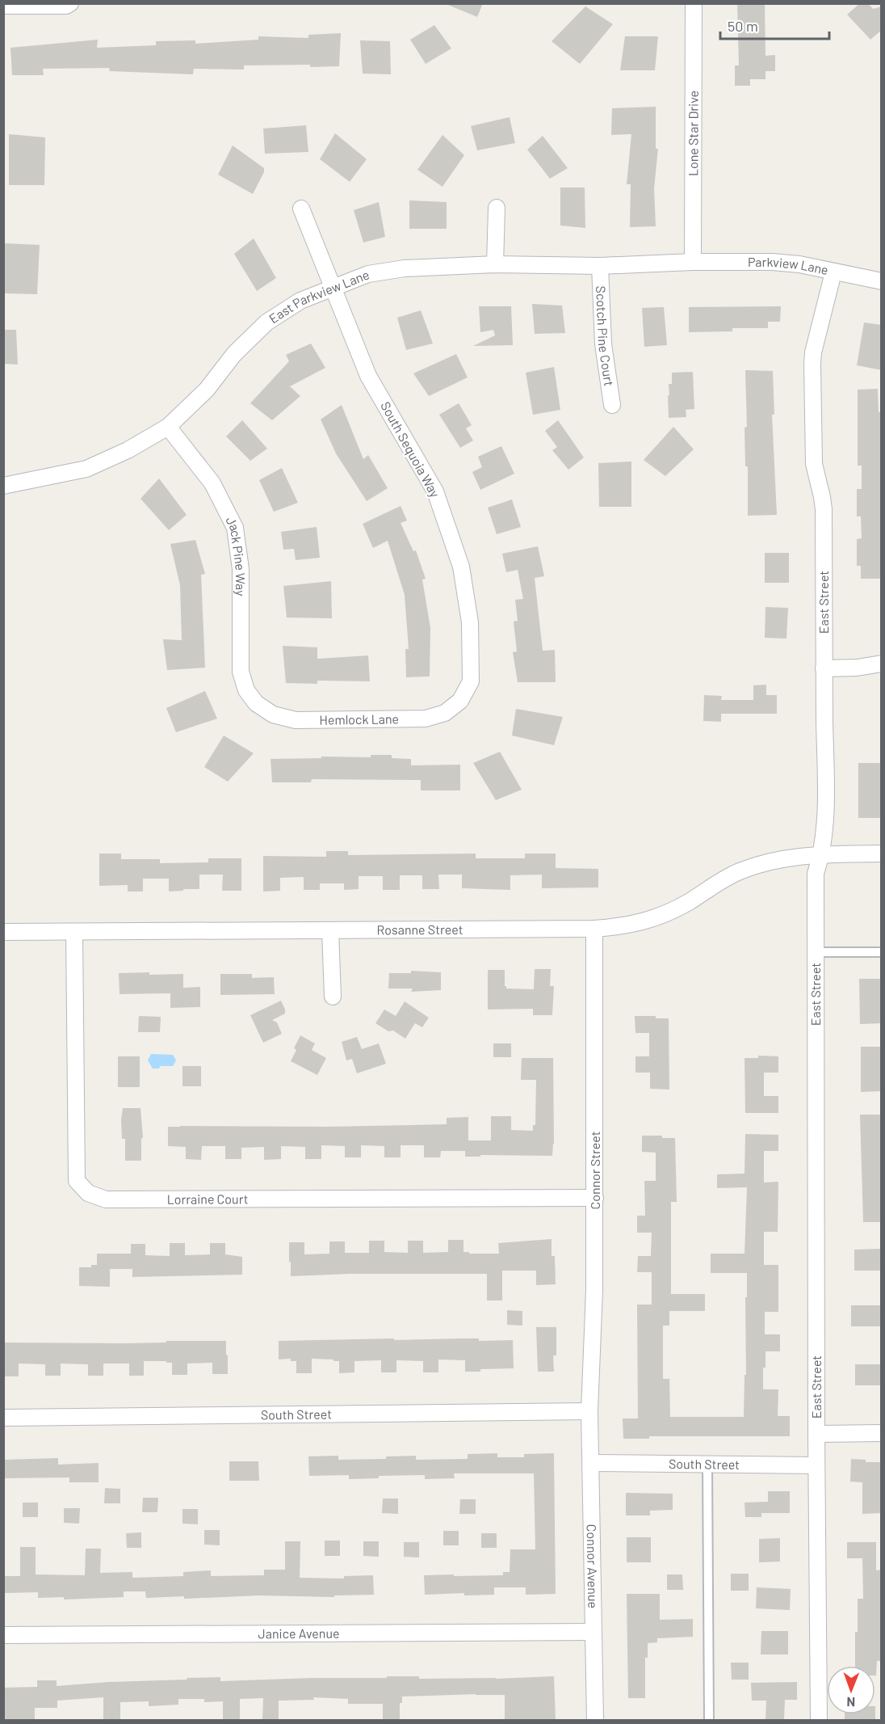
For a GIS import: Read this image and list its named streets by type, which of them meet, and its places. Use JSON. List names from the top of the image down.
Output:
{
  "streets": {
    "street": [
      "Lone Star Drive",
      "Parkview Lane",
      "East Parkview Lane",
      "Scotch Pine Court",
      "South Sequoia Way",
      "Jack Pine Way",
      "East Street",
      "Hemlock Lane",
      "Rosanne Street",
      "Connor Street",
      "Lorraine Court",
      "South Street",
      "Connor Avenue",
      "Janice Avenue"
    ]
  },
  "crossings": [
    ["Lone Star Drive", "Parkview Lane"],
    ["Lone Star Drive", "East Parkview Lane"],
    ["Parkview Lane", "East Parkview Lane"],
    ["Parkview Lane", "East Street"],
    ["East Parkview Lane", "Scotch Pine Court"],
    ["East Parkview Lane", "South Sequoia Way"],
    ["East Parkview Lane", "Jack Pine Way"],
    ["South Sequoia Way", "Hemlock Lane"],
    ["Jack Pine Way", "Hemlock Lane"],
    ["East Street", "Rosanne Street"],
    ["East Street", "South Street"],
    ["Rosanne Street", "Connor Street"],
    ["Rosanne Street", "Lorraine Court"],
    ["Connor Street", "Lorraine Court"],
    ["Connor Street", "South Street"],
    ["Connor Street", "Connor Avenue"],
    ["South Street", "Connor Avenue"],
    ["Connor Avenue", "Janice Avenue"]
  ],
  "scale_bar": "50 m",
  "north": "bottom"
}
